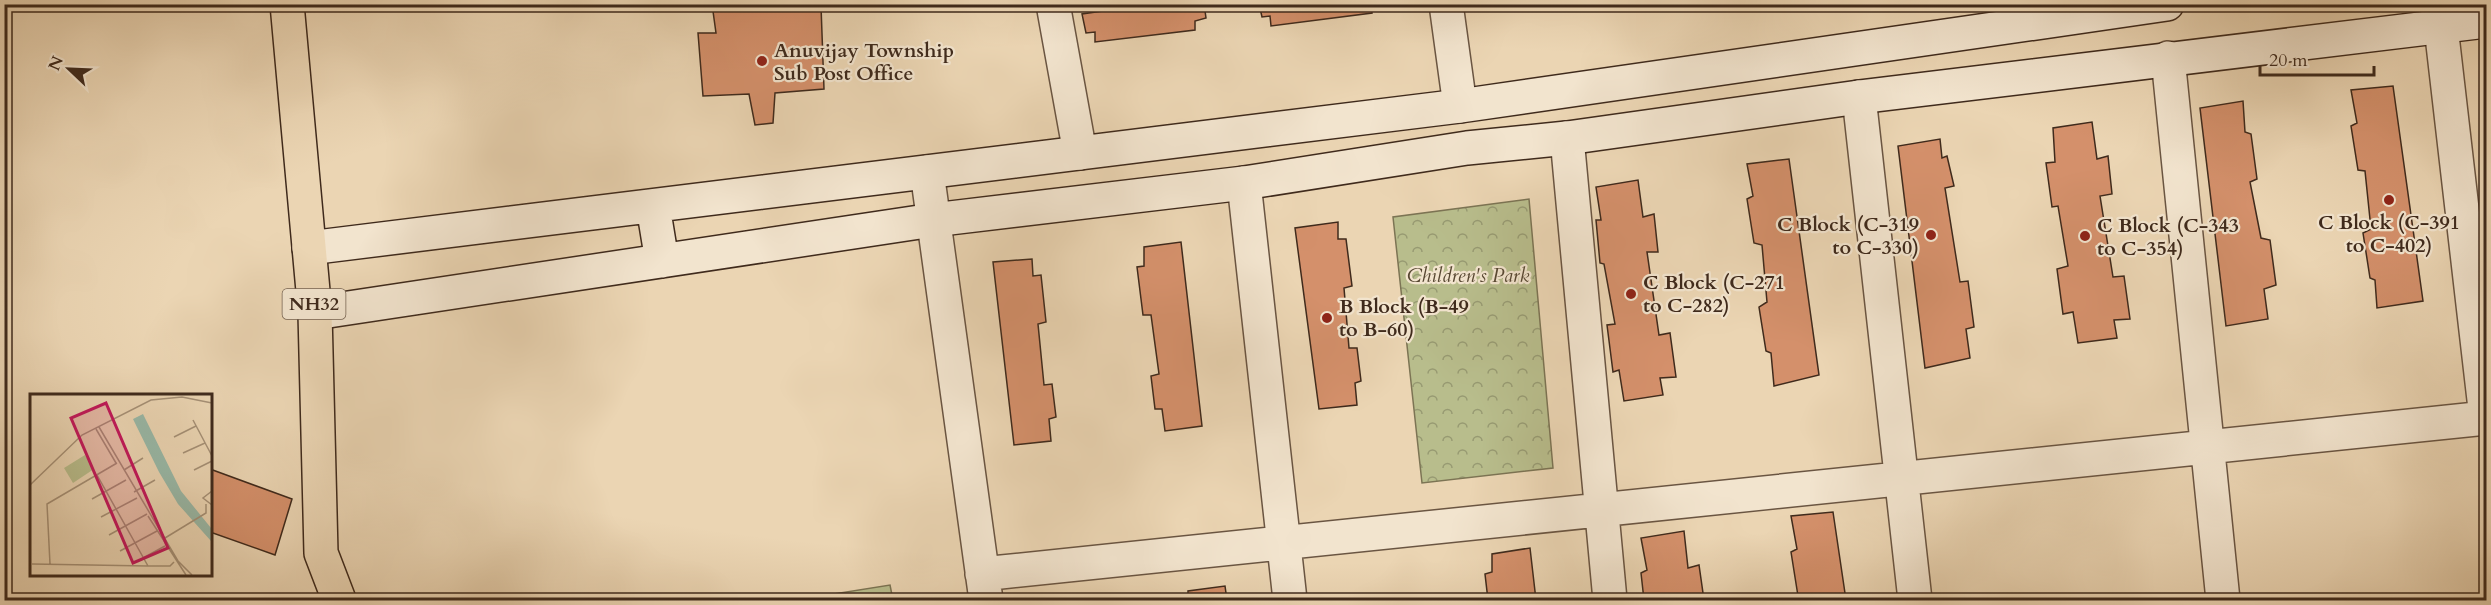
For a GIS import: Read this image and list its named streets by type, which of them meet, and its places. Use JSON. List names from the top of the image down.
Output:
{
  "streets": {
    "highway": ["NH32"]
  },
  "parks": ["Children's Park"],
  "places": [
    "Anuvijay Township Sub Post Office",
    "C Block (C-391 to C-402)",
    "C Block (C-319 to C-330)",
    "C Block (C-343 to C-354)",
    "C Block (C-271 to C-282)",
    "B Block (B-49 to B-60)"
  ],
  "scale_bar": "20 m",
  "north": "top left"
}
